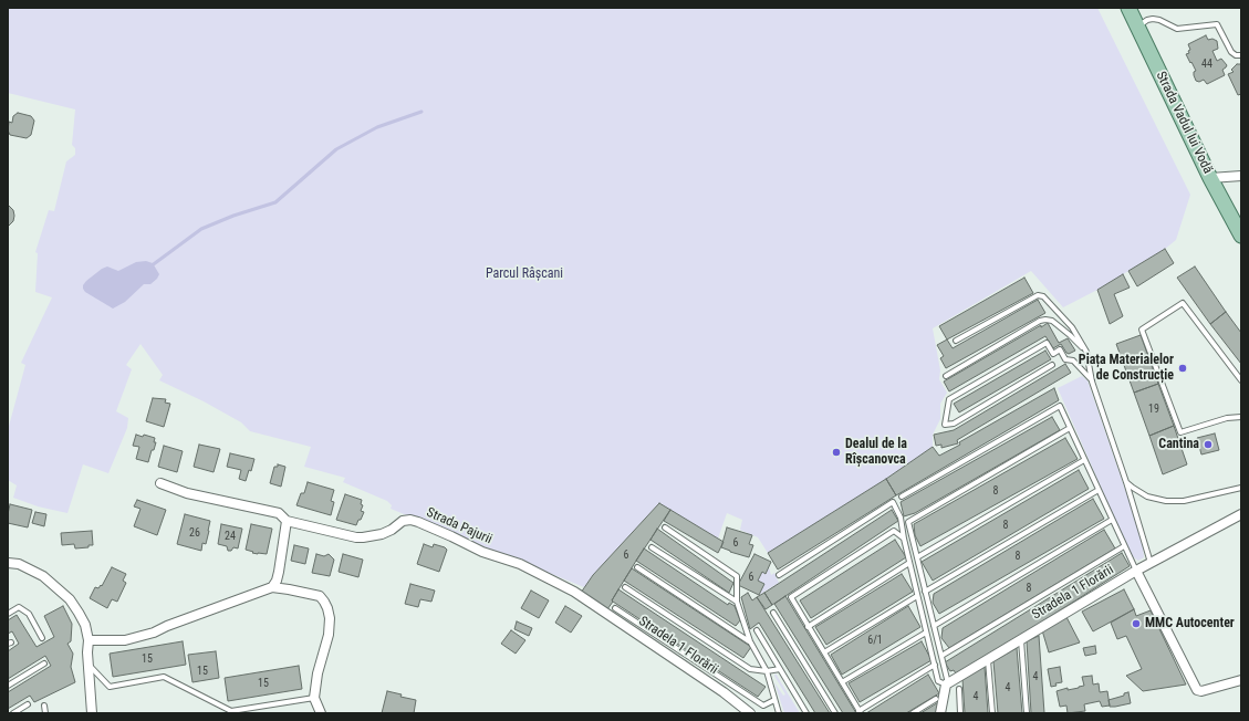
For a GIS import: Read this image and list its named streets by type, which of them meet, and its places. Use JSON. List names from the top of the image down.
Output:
{
  "streets": {
    "main road": ["Strada Vadul lui Vodă"],
    "street": ["Strada Pajurii", "Stradela 1 Florării"]
  },
  "crossings": [
    ["Strada Pajurii", "Stradela 1 Florării"]
  ],
  "parks": ["Parcul Râșcani"],
  "places": [
    "Piața Materialelor de Construcție",
    "Cantina",
    "Dealul de la Rîșcanovca",
    "MMC Autocenter"
  ],
  "house_numbers": [
    "44",
    "19",
    "8",
    "8",
    "26",
    "24",
    "6",
    "6",
    "8",
    "6",
    "8",
    "6/1",
    "15",
    "15",
    "4",
    "15",
    "4",
    "4"
  ]
}
